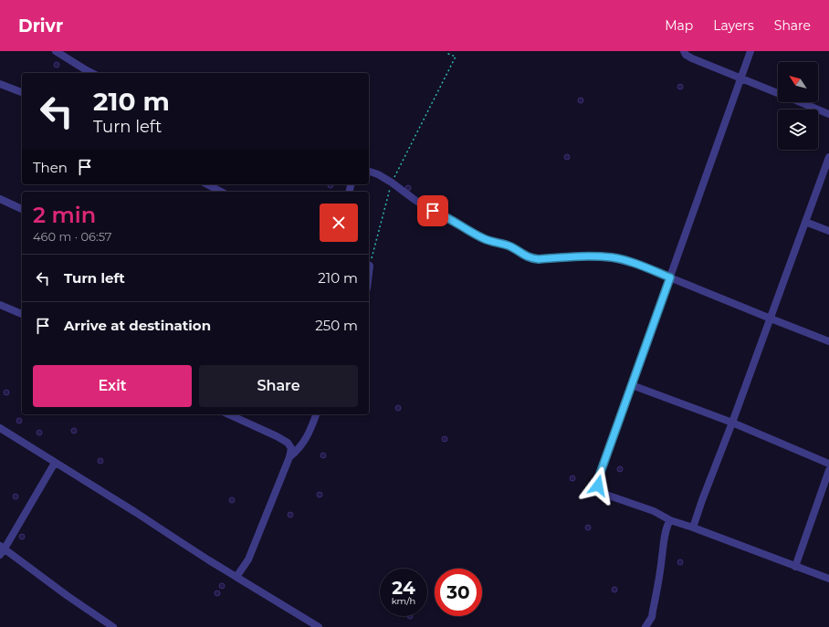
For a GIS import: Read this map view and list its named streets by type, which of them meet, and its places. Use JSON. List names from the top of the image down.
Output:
{
  "north": "top left",
  "page": {
    "header": "Drivr",
    "nav": ["Map", "Layers", "Share"],
    "turn": ["210 m", "Turn left"],
    "then": "Then",
    "heading": ["2 min", "460 m · 06:57"],
    "list": [
      {
        "name": "Turn left",
        "value": "210 m"
      },
      {
        "name": "Arrive at destination",
        "value": "250 m"
      }
    ],
    "buttons": ["Exit", "Share"],
    "speed": "24 km/h",
    "limit": "30"
  }
}
